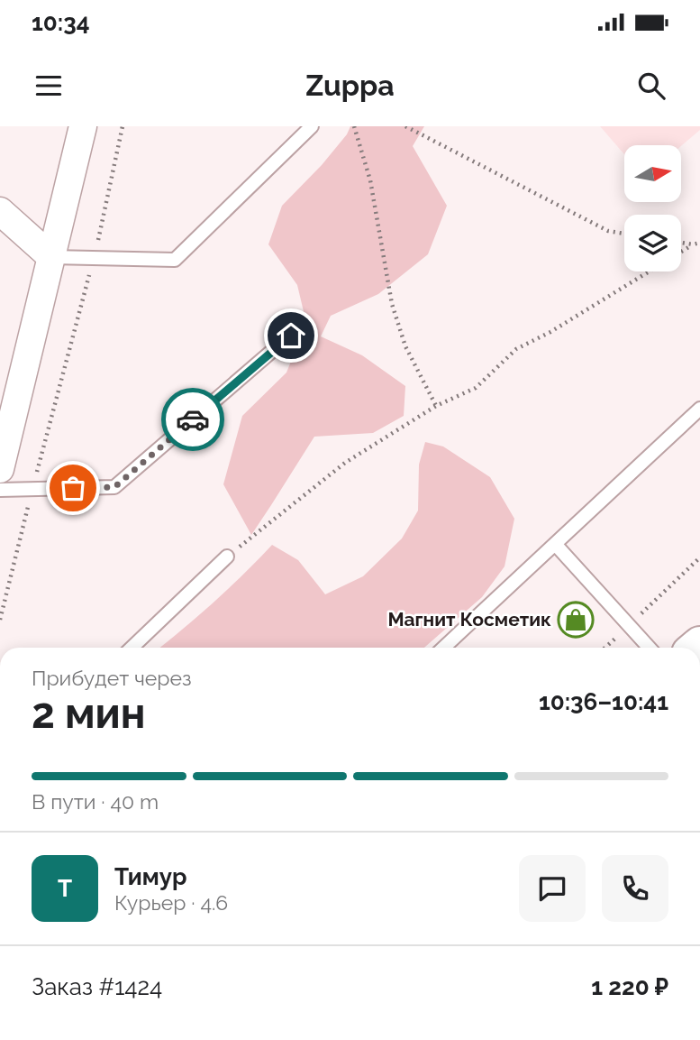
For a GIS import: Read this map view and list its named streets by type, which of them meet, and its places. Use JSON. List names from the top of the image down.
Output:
{
  "places": {
    "shop": ["Магнит Косметик"]
  },
  "north": "right",
  "page": {
    "status": "10:34",
    "header": "Zuppa",
    "heading": ["2 мин", "Прибудет через", "10:36–10:41"],
    "panel": [
      "Тимур",
      "Курьер · 4.6",
      "Заказ #1424",
      "1 220 ₽"
    ],
    "bar": "В пути · 40 m",
    "round": "Т"
  }
}
